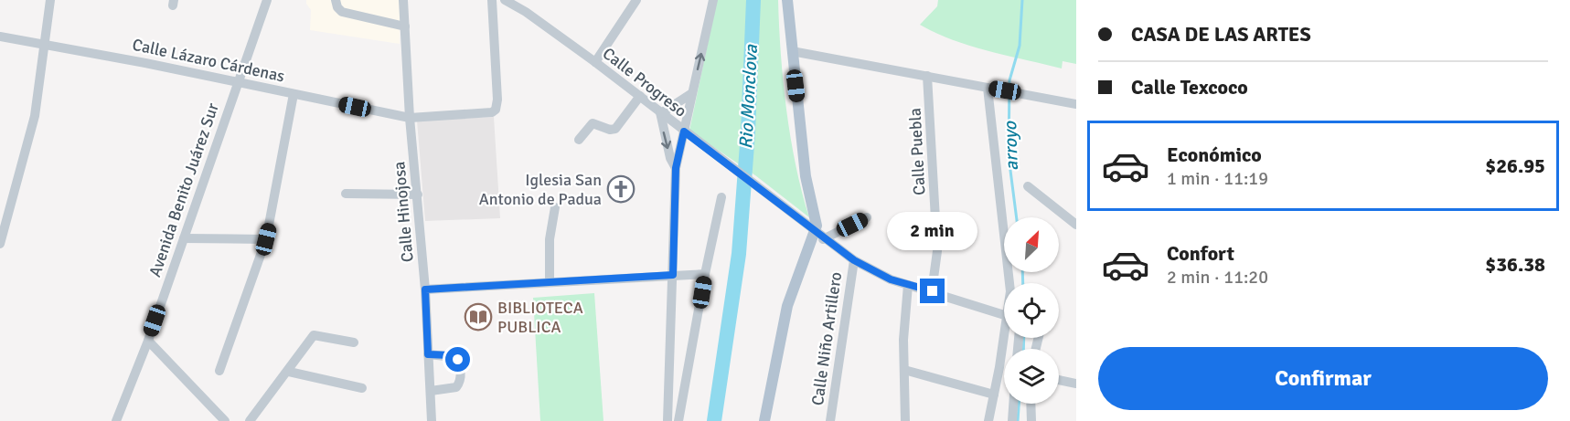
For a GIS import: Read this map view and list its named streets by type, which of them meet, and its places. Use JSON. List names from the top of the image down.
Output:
{
  "streets": {
    "street": [
      "Calle Lázaro Cárdenas",
      "Calle Progreso",
      "Calle Puebla",
      "Avenida Benito Juárez Sur",
      "Calle Hinojosa",
      "Calle Niño Artillero"
    ]
  },
  "crossings": [
    ["Calle Lázaro Cárdenas", "Avenida Benito Juárez Sur"],
    ["Calle Lázaro Cárdenas", "Calle Hinojosa"],
    ["Calle Progreso", "Calle Puebla"],
    ["Calle Progreso", "Calle Niño Artillero"]
  ],
  "water": ["Rio Monclova", "arroyo"],
  "places": {
    "church": ["Iglesia San Antonio de Padua"],
    "library": ["BIBLIOTECA PUBLICA"]
  },
  "north": "top right",
  "page": {
    "banner": ["CASA DE LAS ARTES", "Calle Texcoco"],
    "list": [
      {
        "name": "Económico",
        "note": "1 min · 11:19",
        "value": "$26.95"
      },
      {
        "name": "Confort",
        "note": "2 min · 11:20",
        "value": "$36.38"
      }
    ],
    "bubble": "2 min",
    "buttons": "Confirmar"
  }
}
